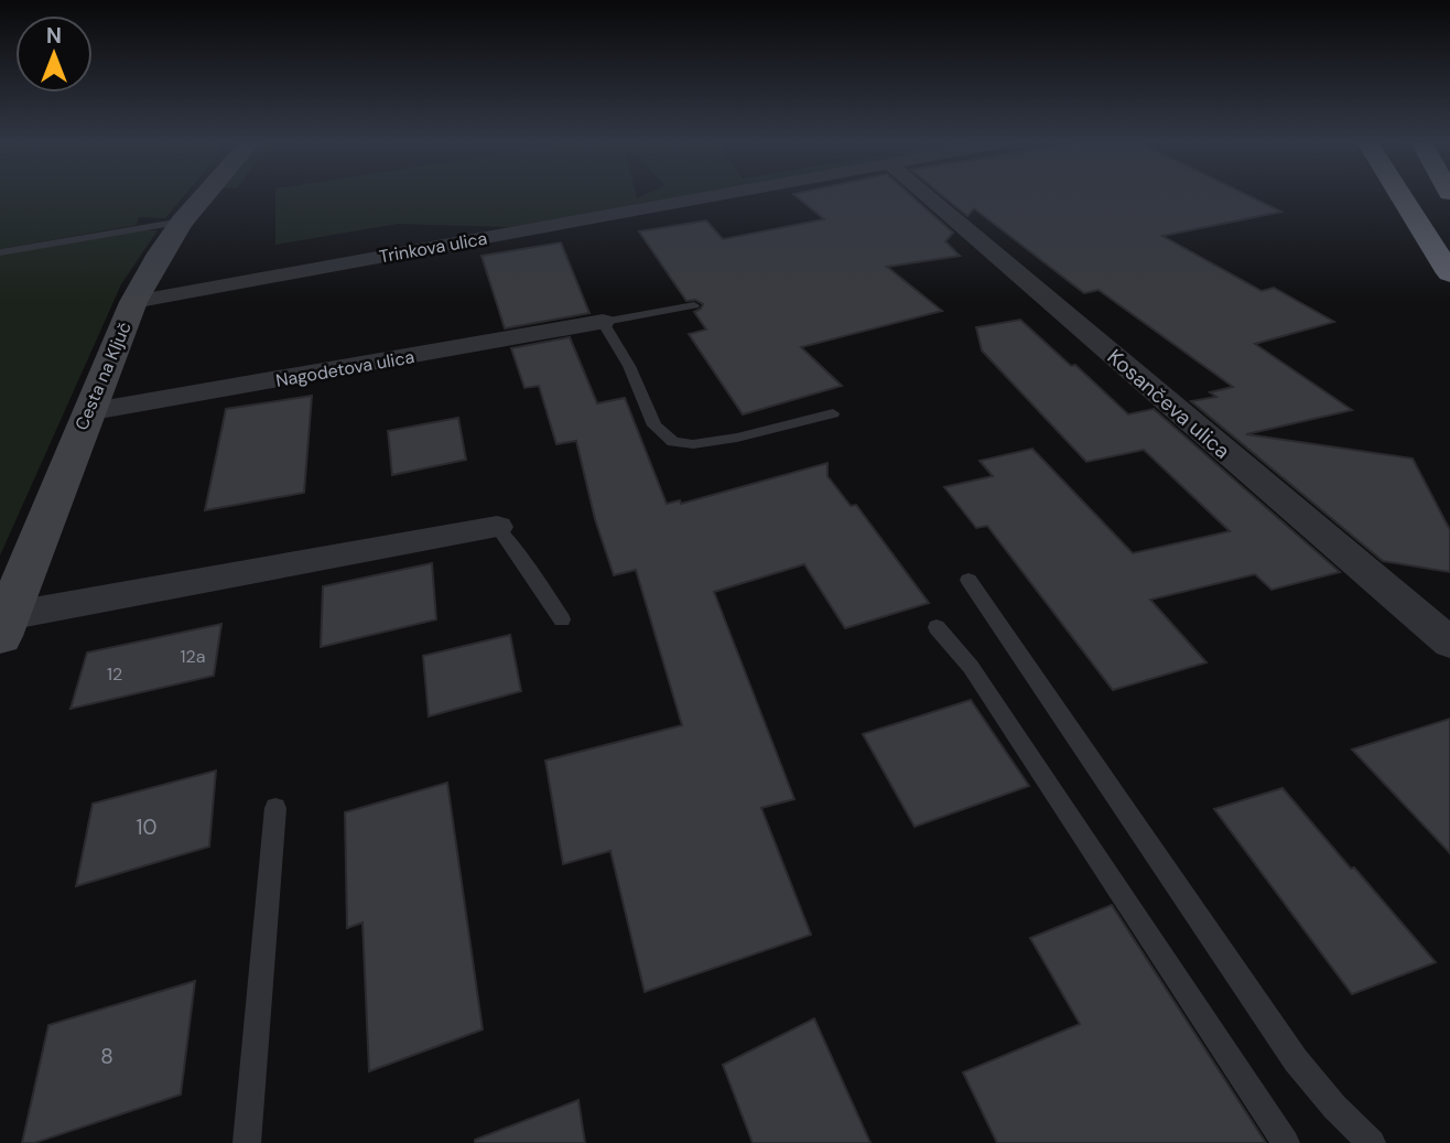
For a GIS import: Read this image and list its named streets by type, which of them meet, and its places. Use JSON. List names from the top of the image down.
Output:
{
  "streets": {
    "street": [
      "Trinkova ulica",
      "Nagodetova ulica",
      "Cesta na Ključ",
      "Kosančeva ulica"
    ]
  },
  "crossings": [
    ["Trinkova ulica", "Cesta na Ključ"],
    ["Nagodetova ulica", "Cesta na Ključ"]
  ],
  "house_numbers": [
    "12a",
    "12",
    "10",
    "8"
  ],
  "north": "top"
}
